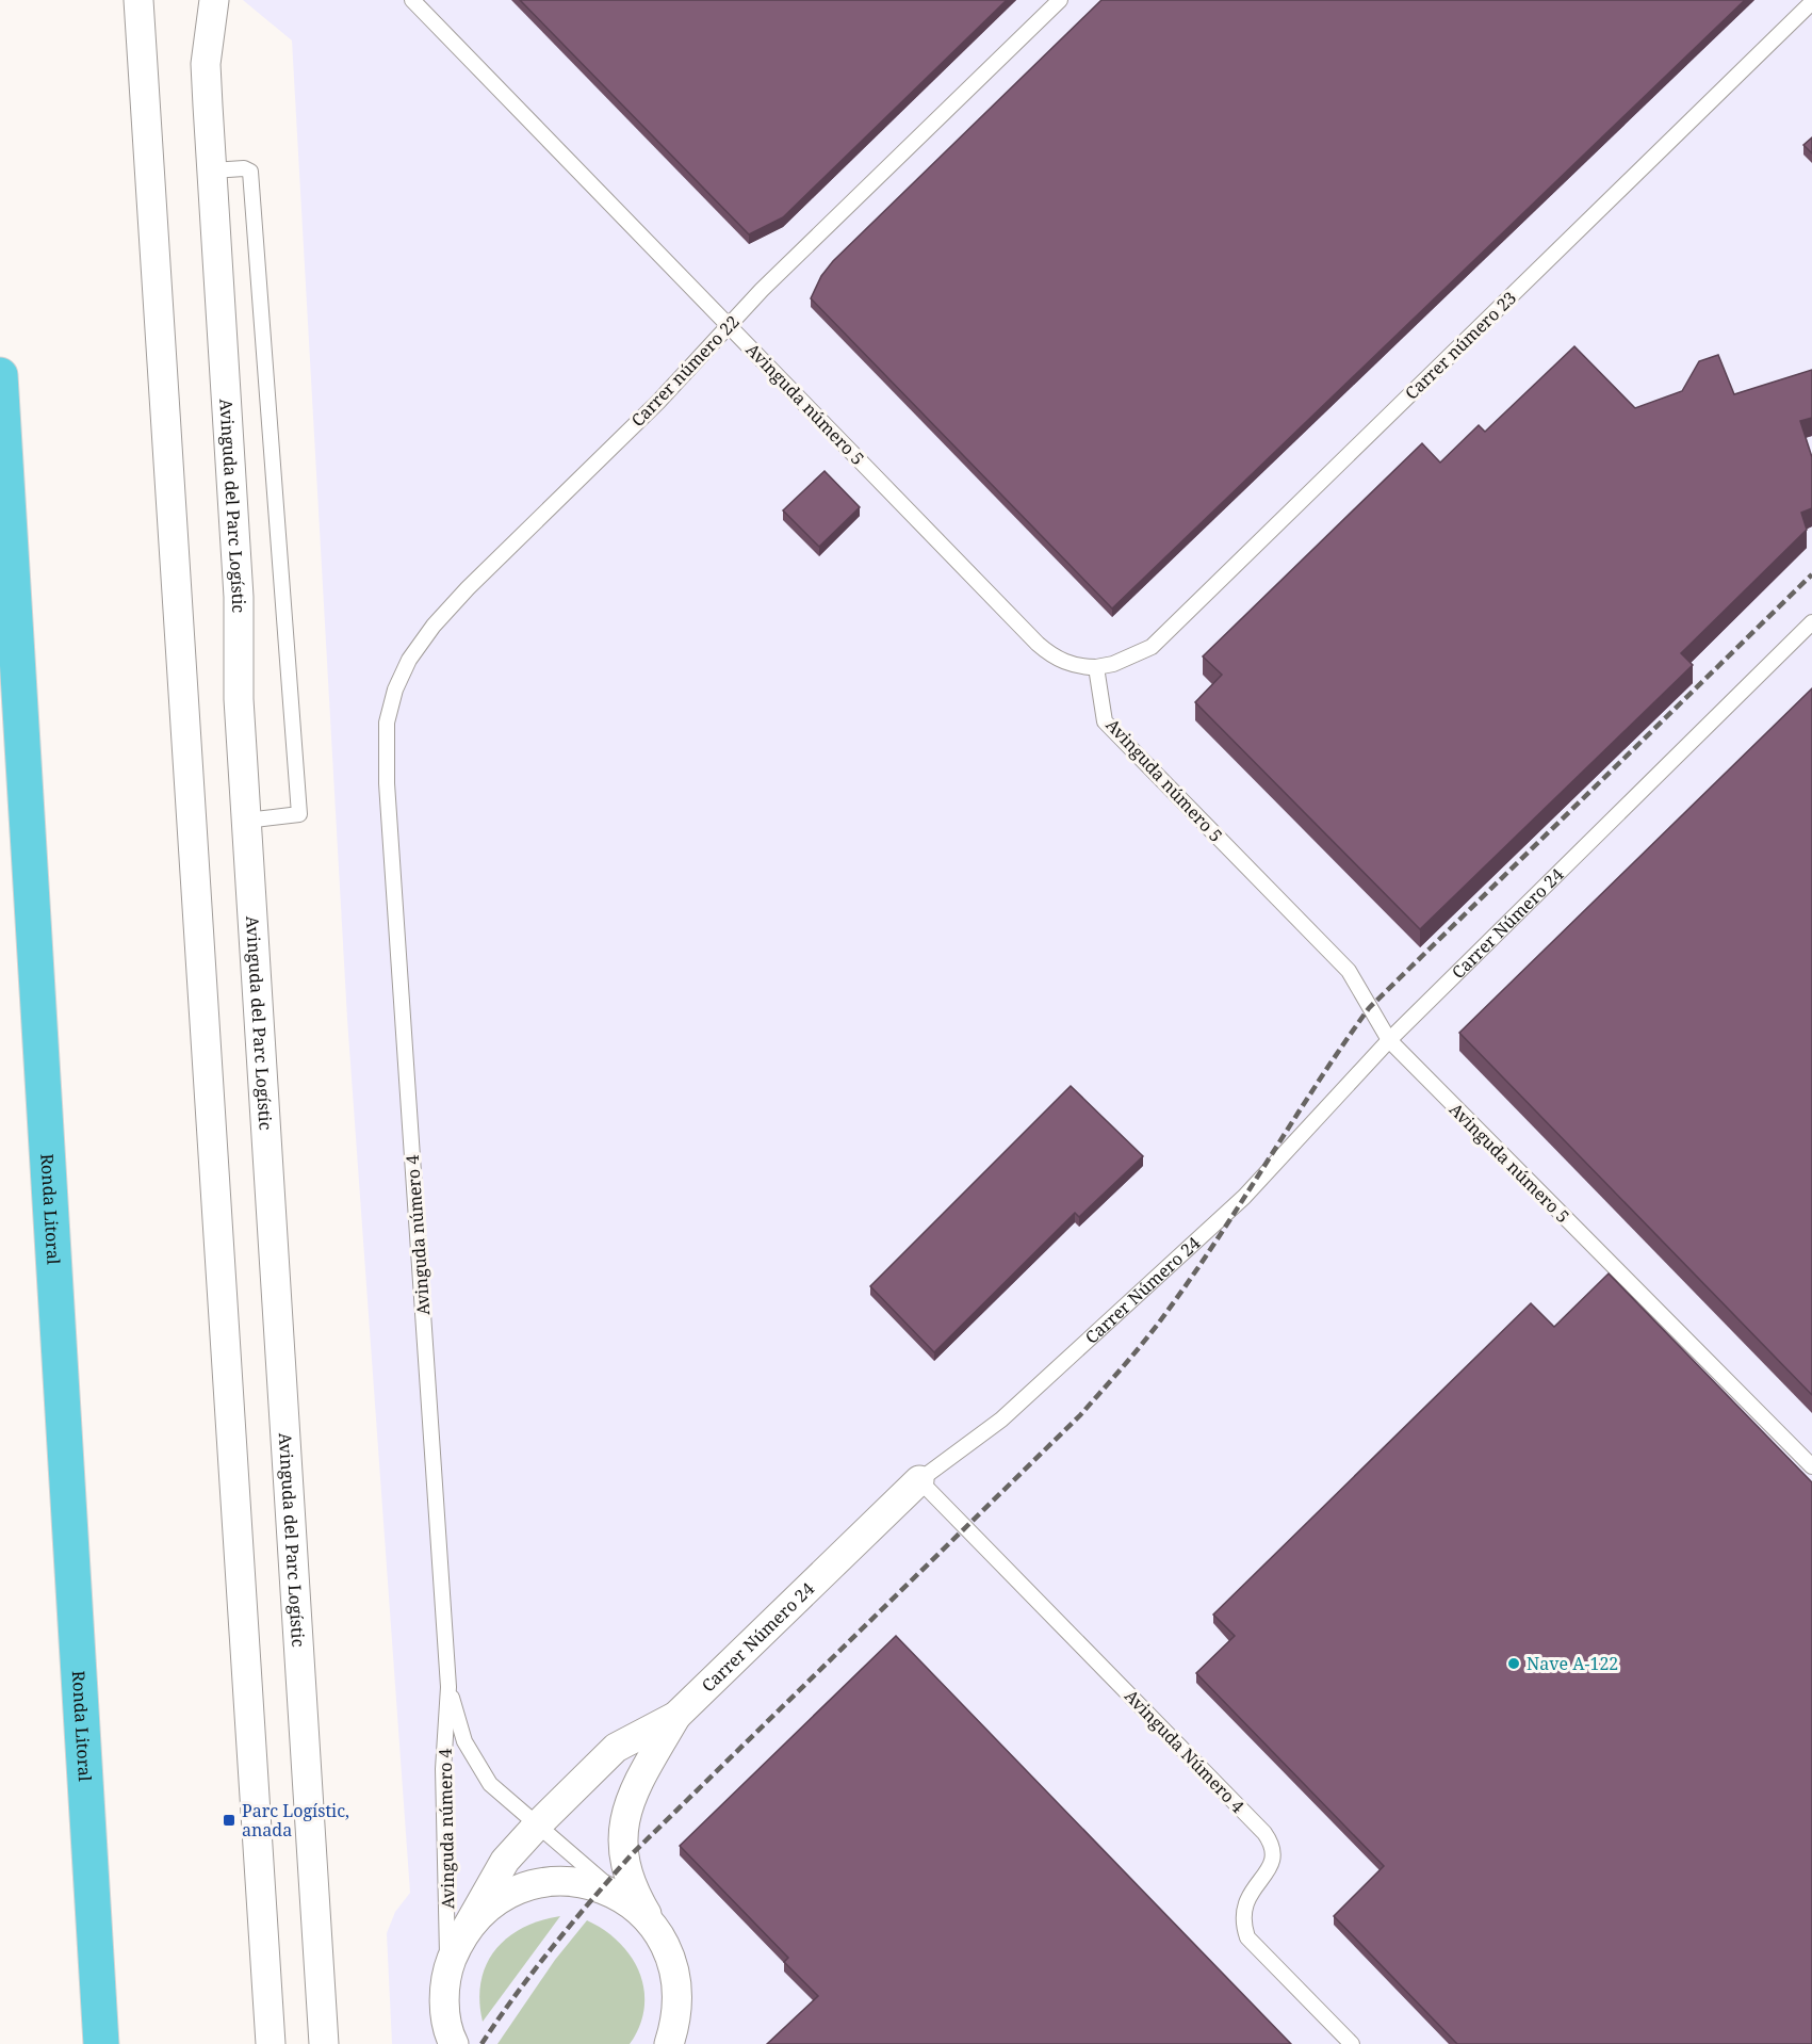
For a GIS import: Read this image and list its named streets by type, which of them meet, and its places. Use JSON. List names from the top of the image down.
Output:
{
  "streets": {
    "highway": ["Ronda Litoral"],
    "street": ["Avinguda del Parc Logístic", "Carrer Número 24"],
    "lane": [
      "Carrer número 23",
      "Carrer número 22",
      "Avinguda número 5",
      "Avinguda número 4",
      "Avinguda Número 4"
    ]
  },
  "crossings": [
    ["Carrer número 23", "Avinguda número 5"],
    ["Carrer número 22", "Avinguda número 5"],
    ["Carrer número 22", "Avinguda número 4"],
    ["Avinguda número 5", "Carrer Número 24"],
    ["Carrer Número 24", "Avinguda número 4"],
    ["Carrer Número 24", "Avinguda Número 4"]
  ],
  "places": {
    "other": ["Nave A-122"],
    "transit": ["Parc Logístic, anada"]
  }
}
